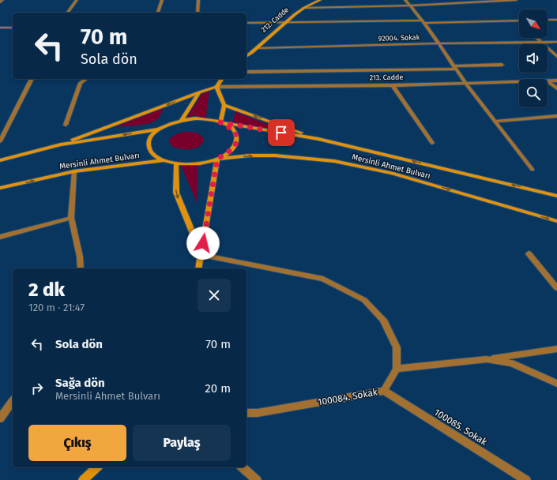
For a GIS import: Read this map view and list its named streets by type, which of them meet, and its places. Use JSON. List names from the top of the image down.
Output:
{
  "streets": {
    "main road": ["212. Cadde", "Mersinli Ahmet Bulvarı"],
    "street": [
      "92004. Sokak",
      "213. Cadde",
      "100084. Sokak",
      "100085. Sokak"
    ]
  },
  "crossings": [
    ["212. Cadde", "92004. Sokak"],
    ["100084. Sokak", "100085. Sokak"]
  ],
  "north": "bottom right",
  "page": {
    "turn": ["70 m", "Sola dön"],
    "heading": ["2 dk", "120 m · 21:47"],
    "list": [
      {
        "name": "Sola dön",
        "value": "70 m"
      },
      {
        "name": "Sağa dön",
        "note": "Mersinli Ahmet Bulvarı",
        "value": "20 m"
      }
    ],
    "buttons": ["Çıkış", "Paylaş"]
  }
}
